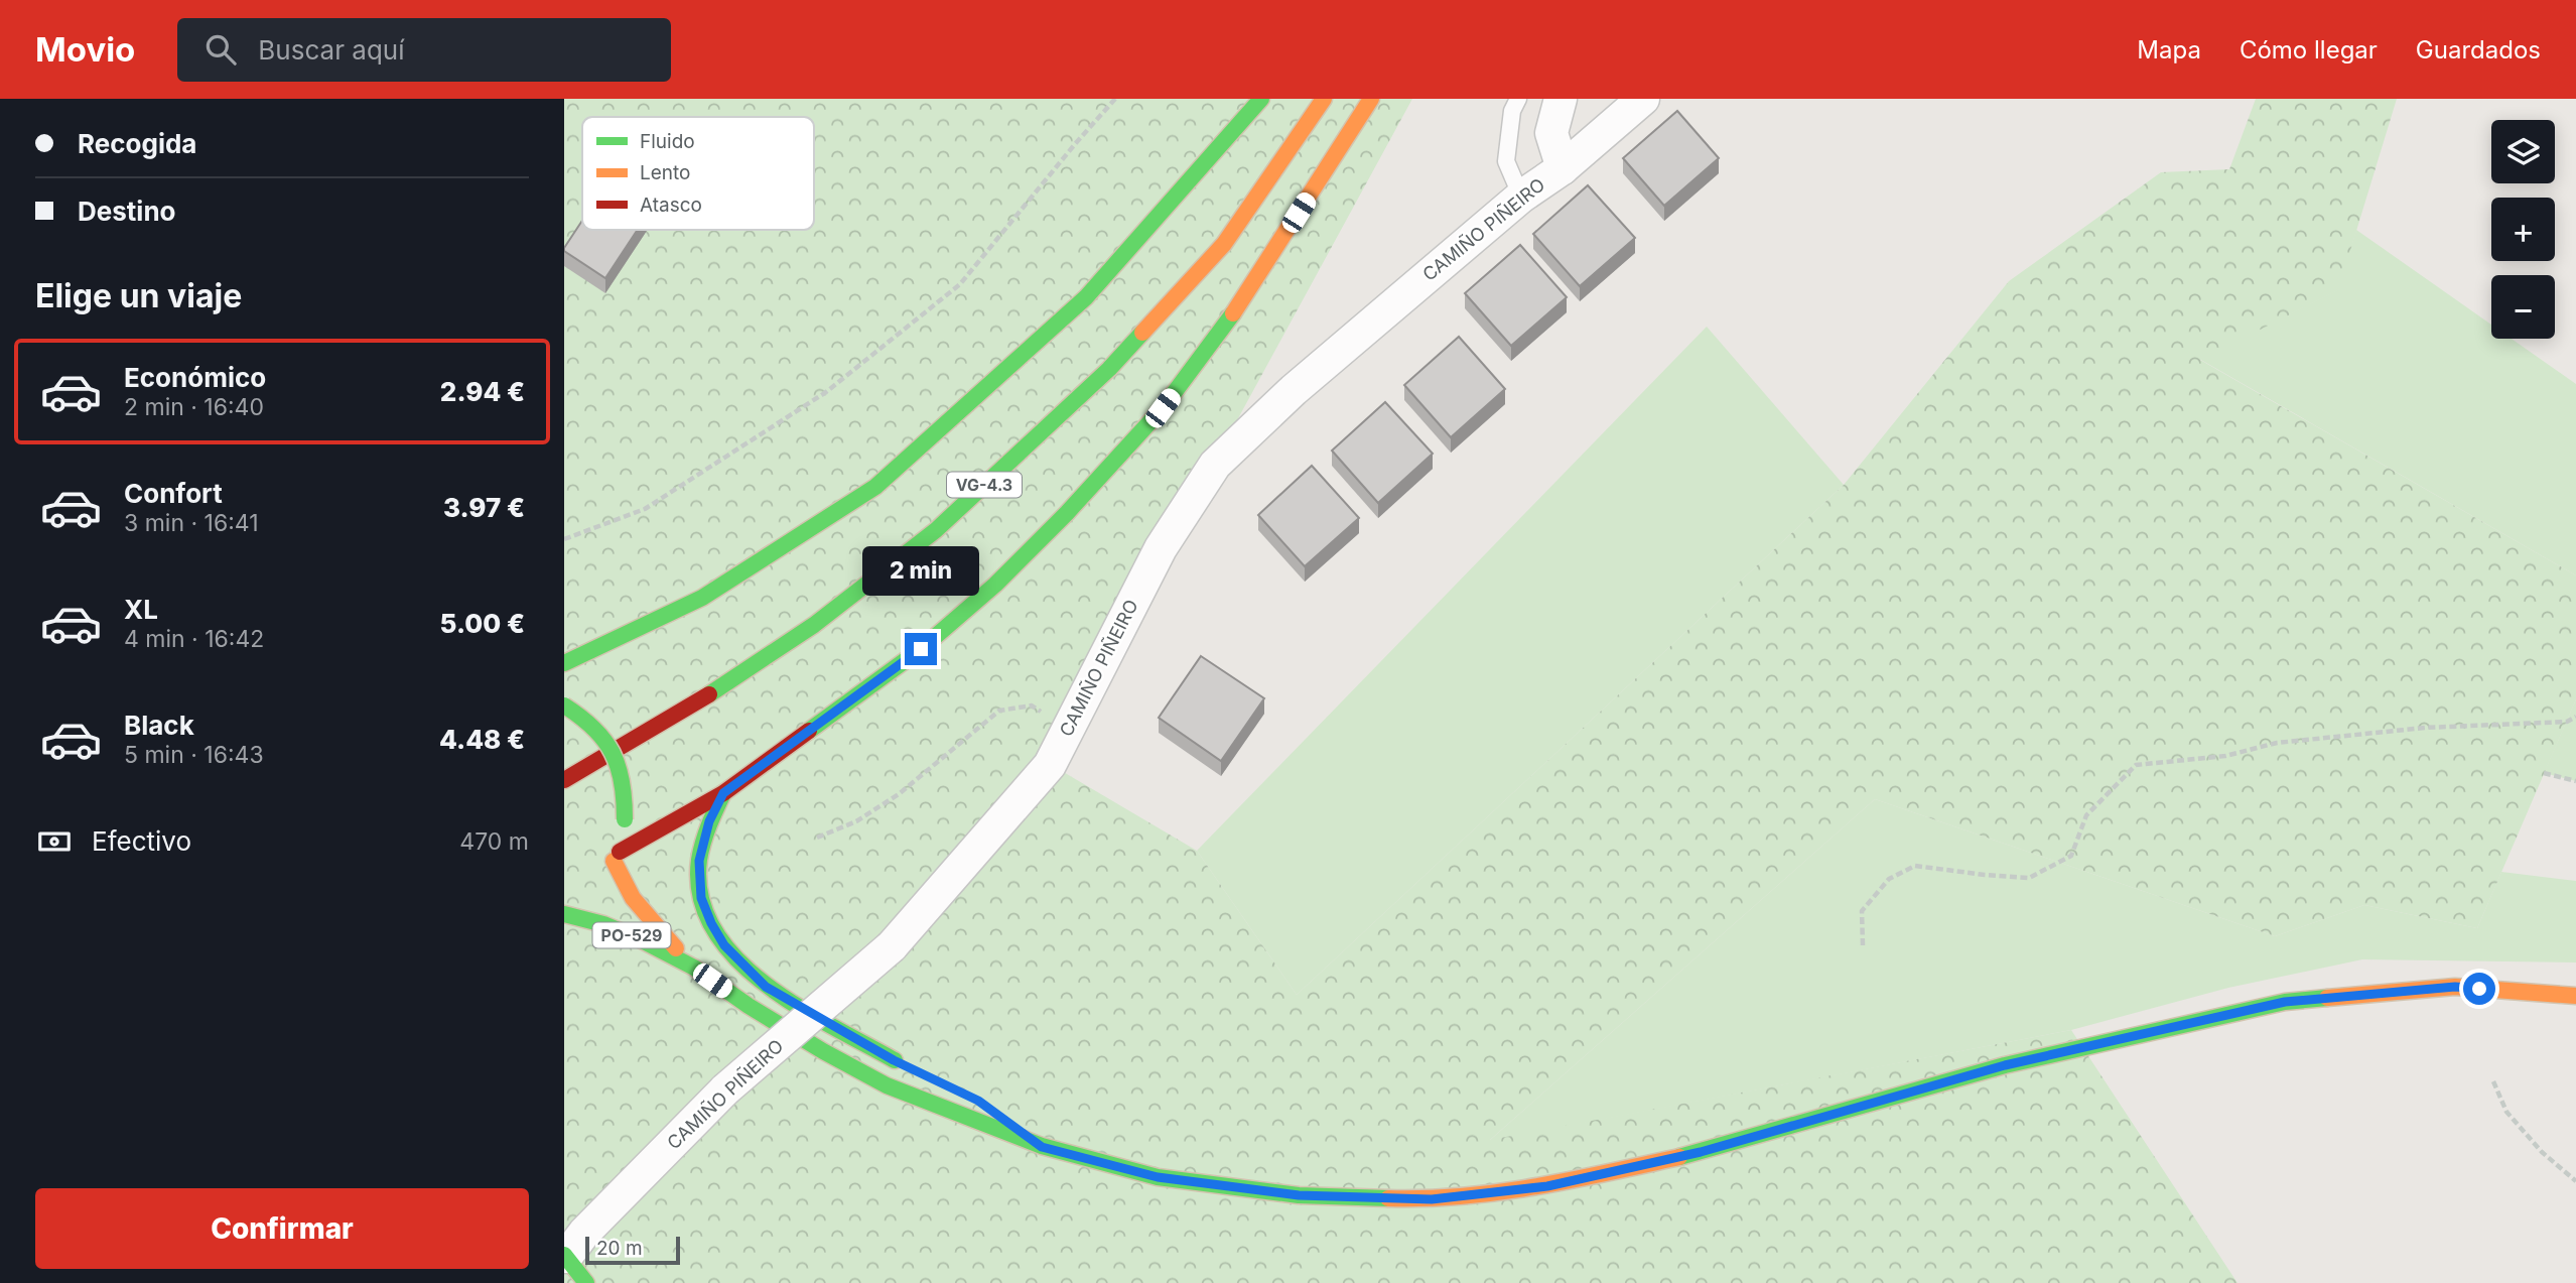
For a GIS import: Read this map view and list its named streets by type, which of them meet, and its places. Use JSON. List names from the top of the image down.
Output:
{
  "streets": {
    "main road": ["VG-4.3", "PO-529"],
    "street": ["CAMIÑO PIÑEIRO"]
  },
  "legend": ["Fluido", "Lento", "Atasco"],
  "scale_bar": "20 m",
  "page": {
    "header": "Movio",
    "search": "Buscar aquí",
    "nav": ["Mapa", "Cómo llegar", "Guardados"],
    "banner": ["Recogida", "Destino"],
    "map_buttons": ["+", "−"],
    "heading": "Elige un viaje",
    "list": [
      {
        "name": "Económico",
        "note": "2 min · 16:40",
        "value": "2.94 €"
      },
      {
        "name": "Confort",
        "note": "3 min · 16:41",
        "value": "3.97 €"
      },
      {
        "name": "XL",
        "note": "4 min · 16:42",
        "value": "5.00 €"
      },
      {
        "name": "Black",
        "note": "5 min · 16:43",
        "value": "4.48 €"
      }
    ],
    "bubble": "2 min",
    "pay": ["Efectivo", "470 m"],
    "buttons": "Confirmar",
    "scale": "20 m"
  }
}
